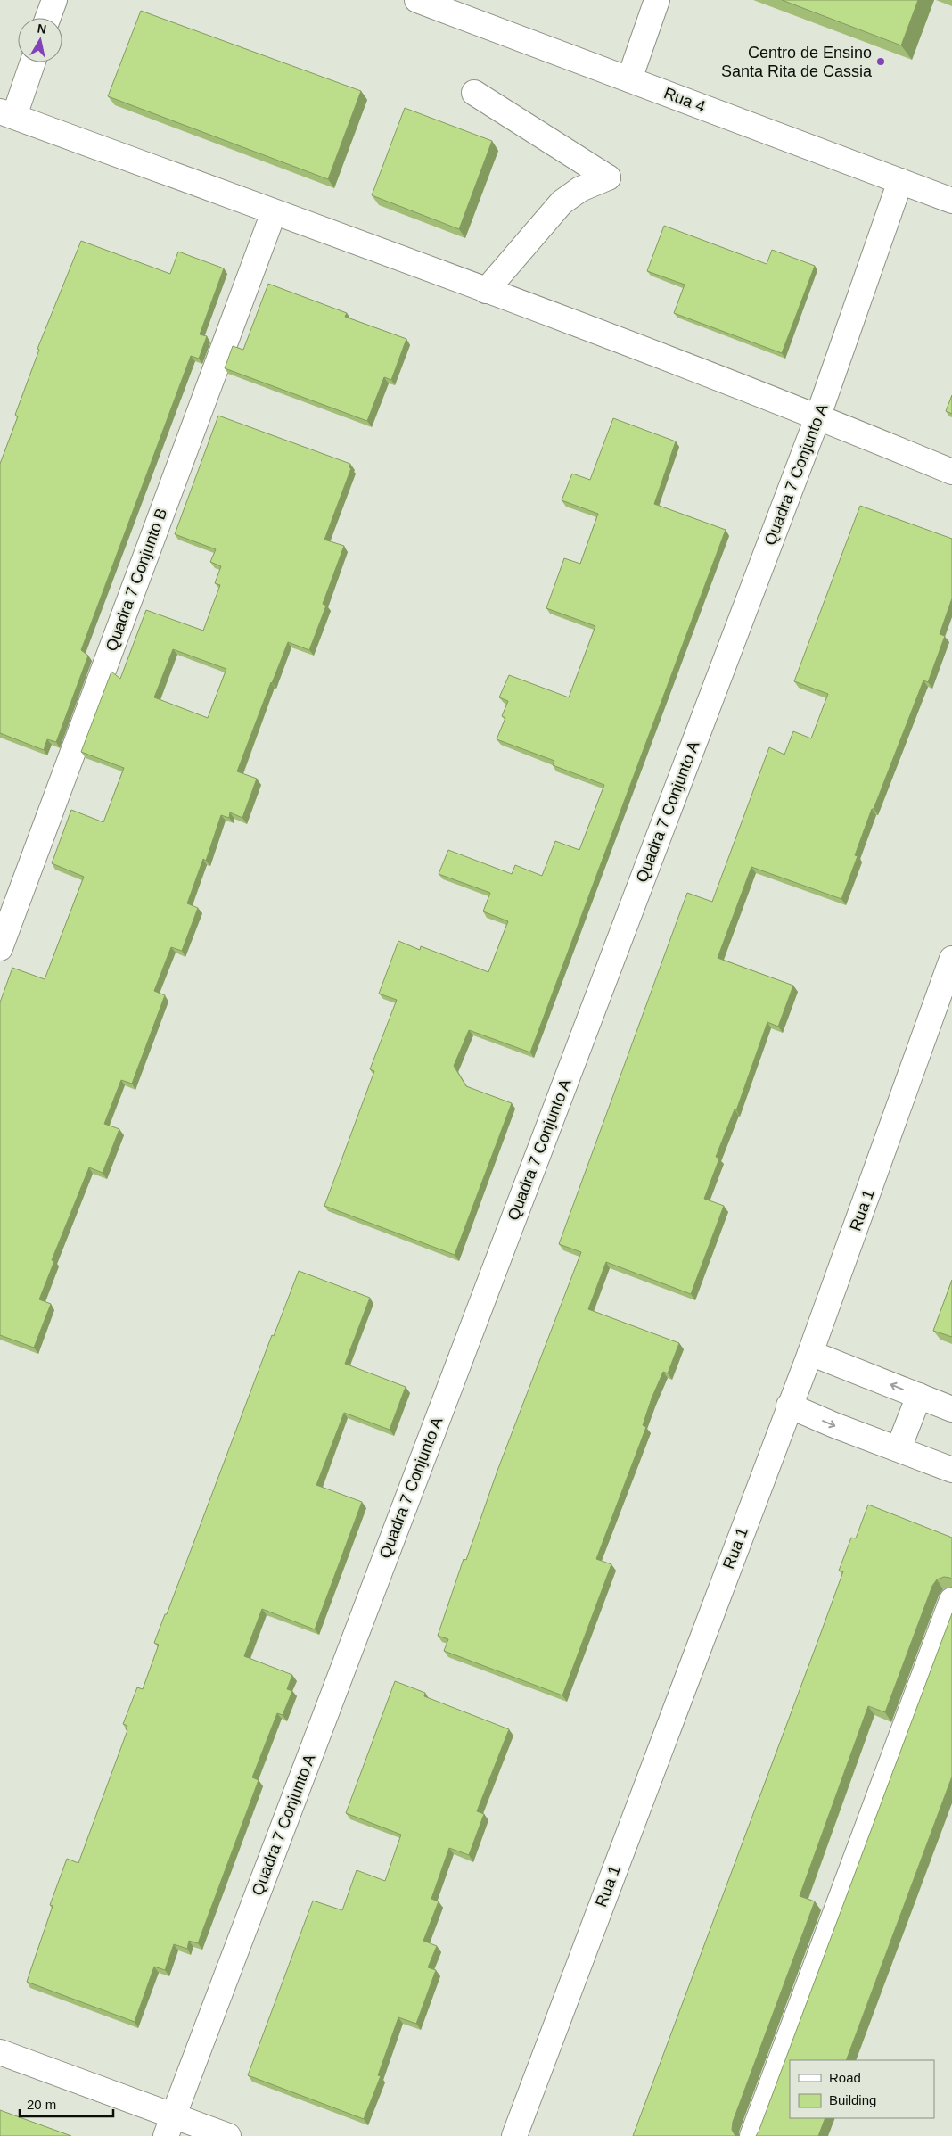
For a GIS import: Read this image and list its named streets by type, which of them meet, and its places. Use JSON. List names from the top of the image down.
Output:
{
  "streets": {
    "street": [
      "Rua 4",
      "Quadra 7 Conjunto A",
      "Quadra 7 Conjunto B",
      "Rua 1"
    ]
  },
  "crossings": [
    ["Rua 4", "Quadra 7 Conjunto A"]
  ],
  "places": ["Centro de Ensino Santa Rita de Cassia"],
  "legend": ["Road", "Building"],
  "scale_bar": "20 m",
  "north": "top"
}
